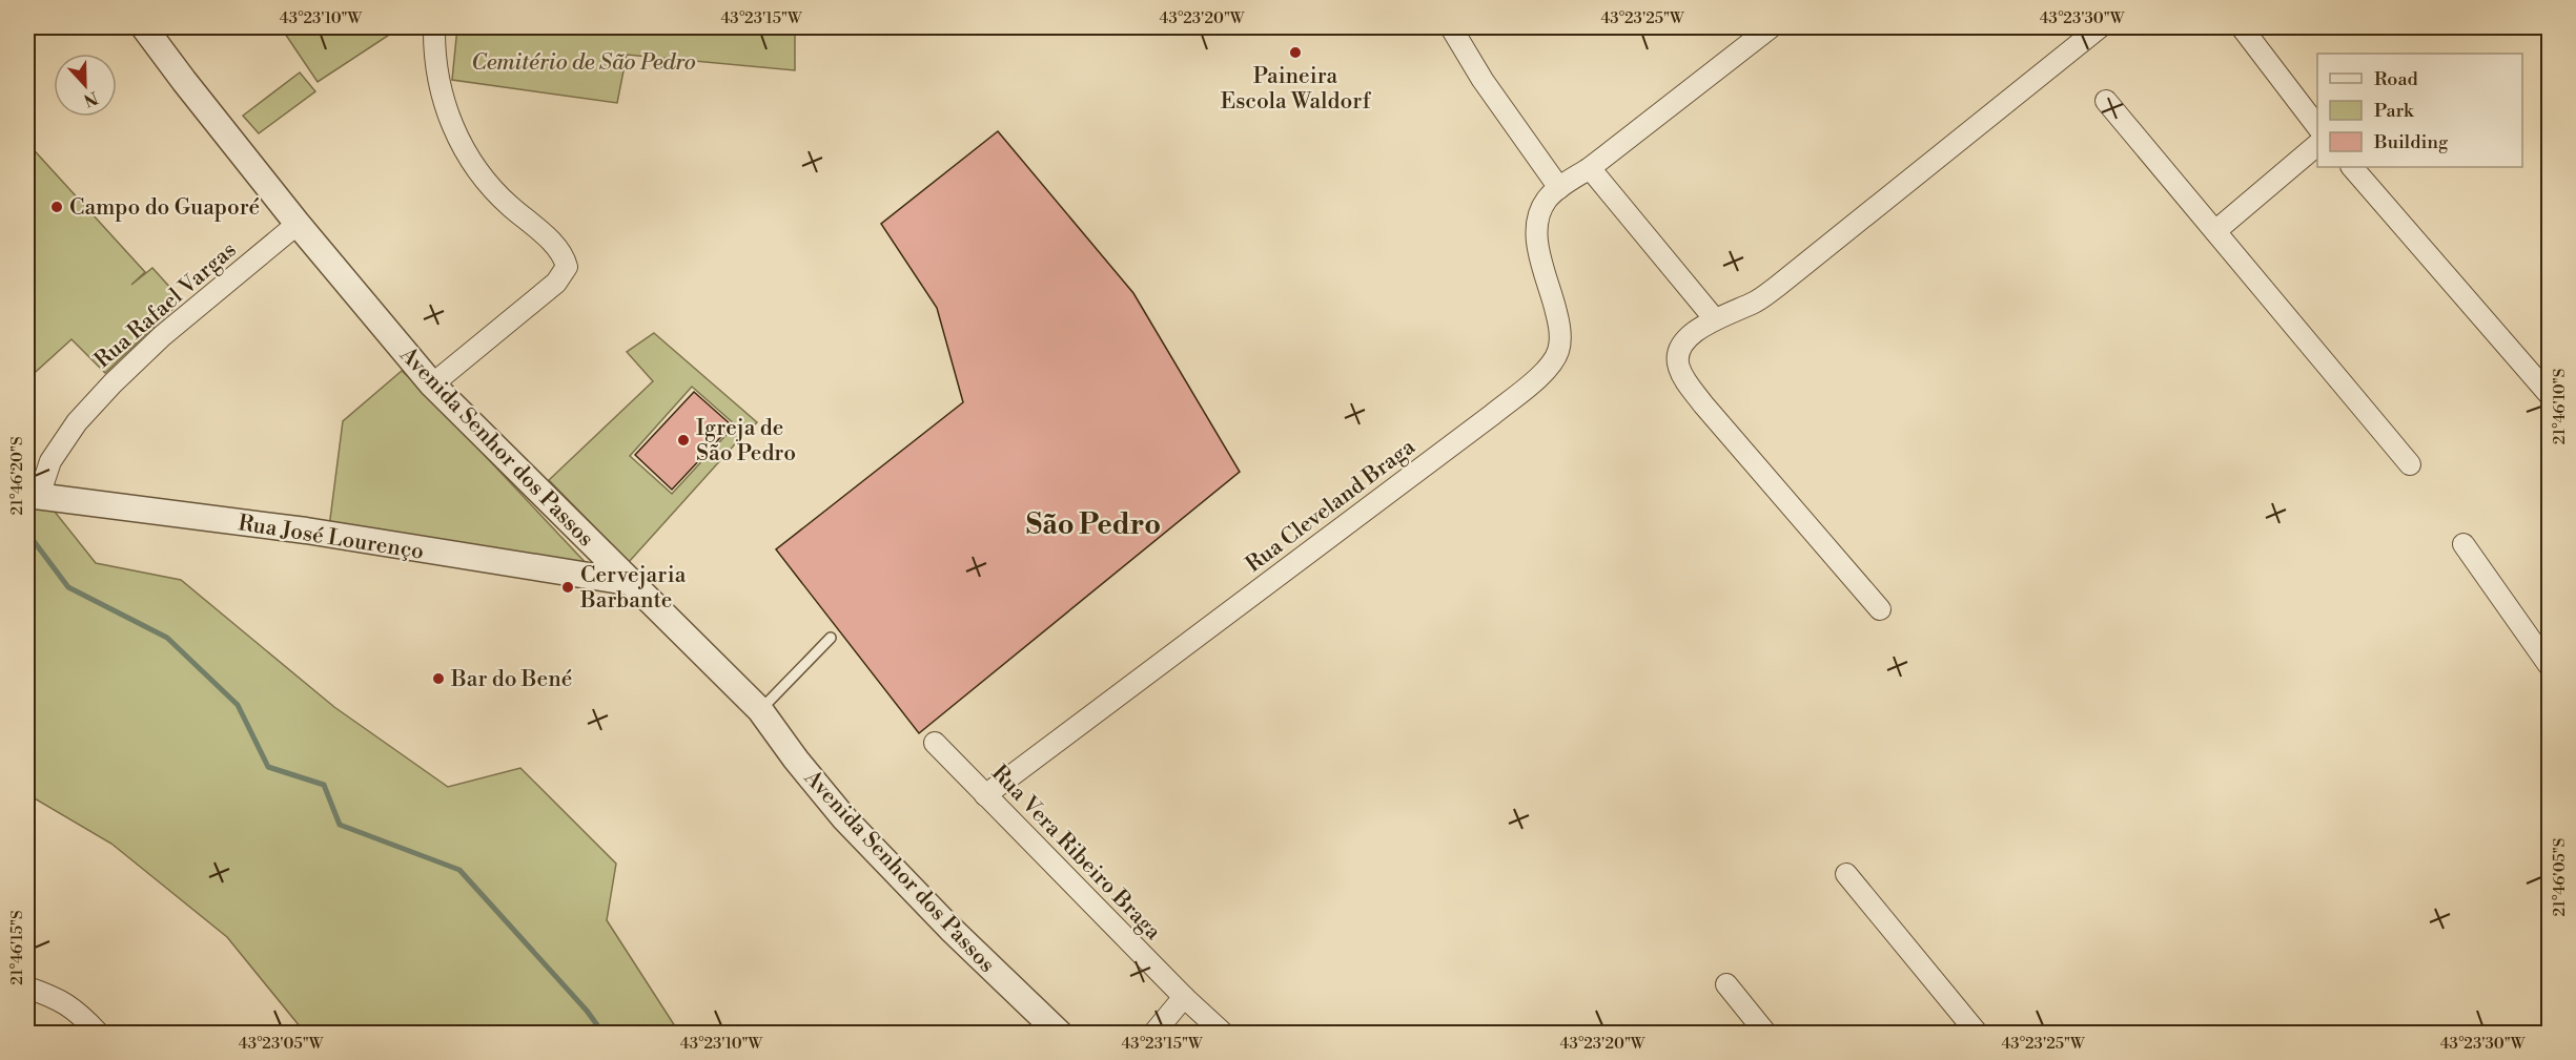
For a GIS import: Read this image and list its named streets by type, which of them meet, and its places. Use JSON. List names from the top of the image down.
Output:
{
  "streets": {
    "street": [
      "Rua Rafael Vargas",
      "Avenida Senhor dos Passos",
      "Rua Cleveland Braga",
      "Rua José Lourenço",
      "Rua Vera Ribeiro Braga"
    ]
  },
  "crossings": [
    ["Rua Rafael Vargas", "Avenida Senhor dos Passos"],
    ["Rua Rafael Vargas", "Rua José Lourenço"],
    ["Avenida Senhor dos Passos", "Rua José Lourenço"],
    ["Rua Cleveland Braga", "Rua Vera Ribeiro Braga"]
  ],
  "districts": ["São Pedro"],
  "parks": ["Cemitério de São Pedro"],
  "places": [
    "Paineira Escola Waldorf",
    "Campo do Guaporé",
    "Igreja de São Pedro",
    "Cervejaria Barbante",
    "Bar do Bené"
  ],
  "legend": ["Road", "Park", "Building"],
  "north": "bottom",
  "coordinates": [
    "43°23'10\"W",
    "43°23'15\"W",
    "43°23'20\"W",
    "43°23'25\"W",
    "43°23'30\"W",
    "21°46'10\"S",
    "21°46'20\"S",
    "21°46'05\"S",
    "21°46'15\"S",
    "43°23'05\"W"
  ]
}
